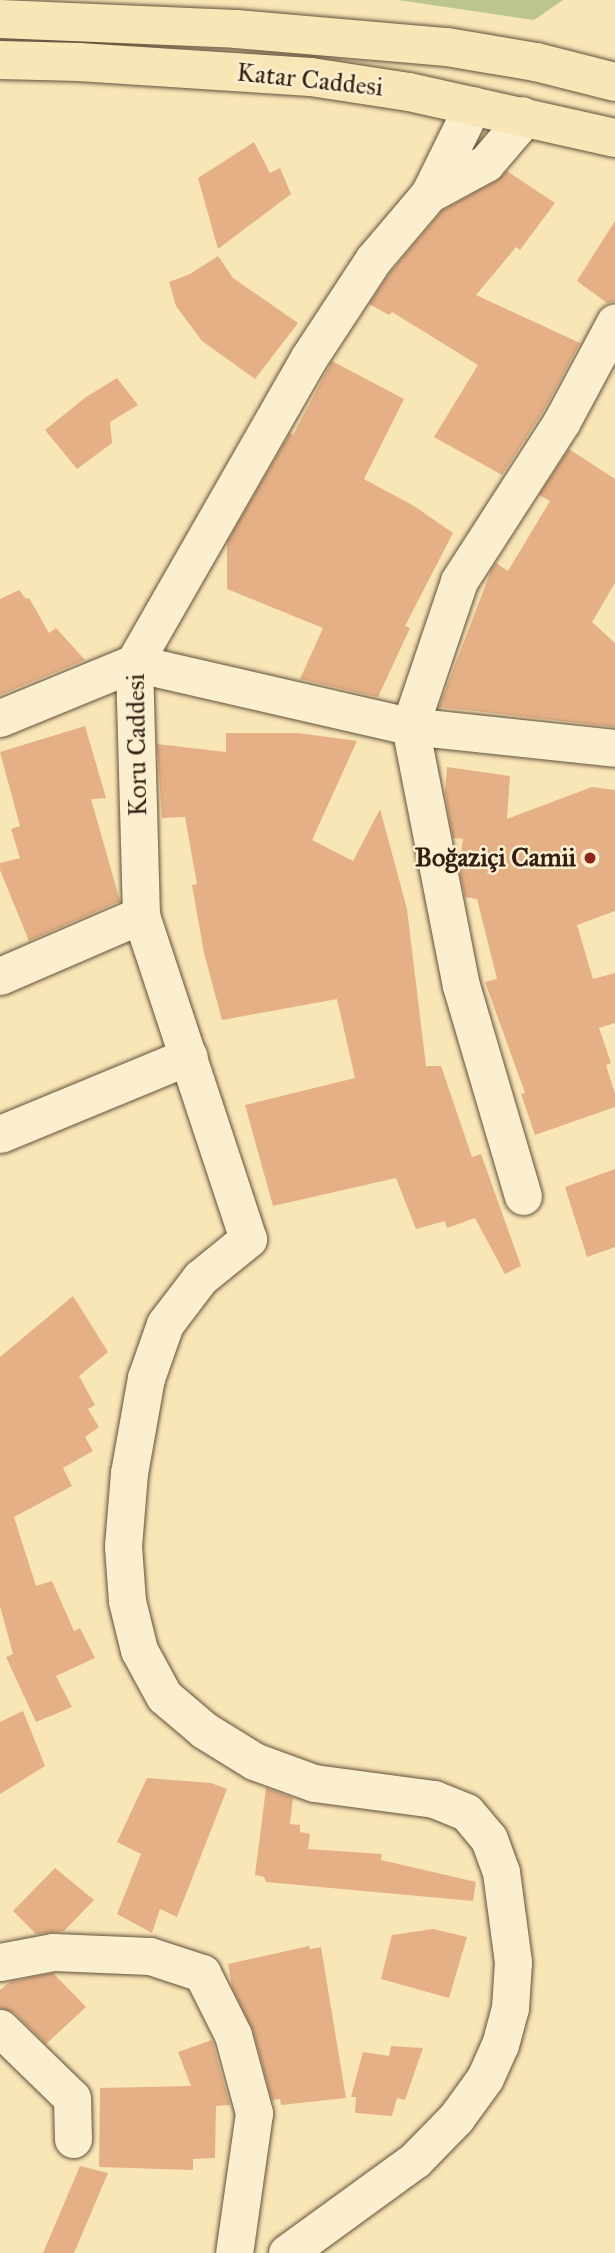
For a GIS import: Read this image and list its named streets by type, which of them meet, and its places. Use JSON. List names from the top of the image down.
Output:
{
  "streets": {
    "main road": ["Katar Caddesi"],
    "street": ["Koru Caddesi"]
  },
  "places": ["Boğaziçi Camii"]
}
